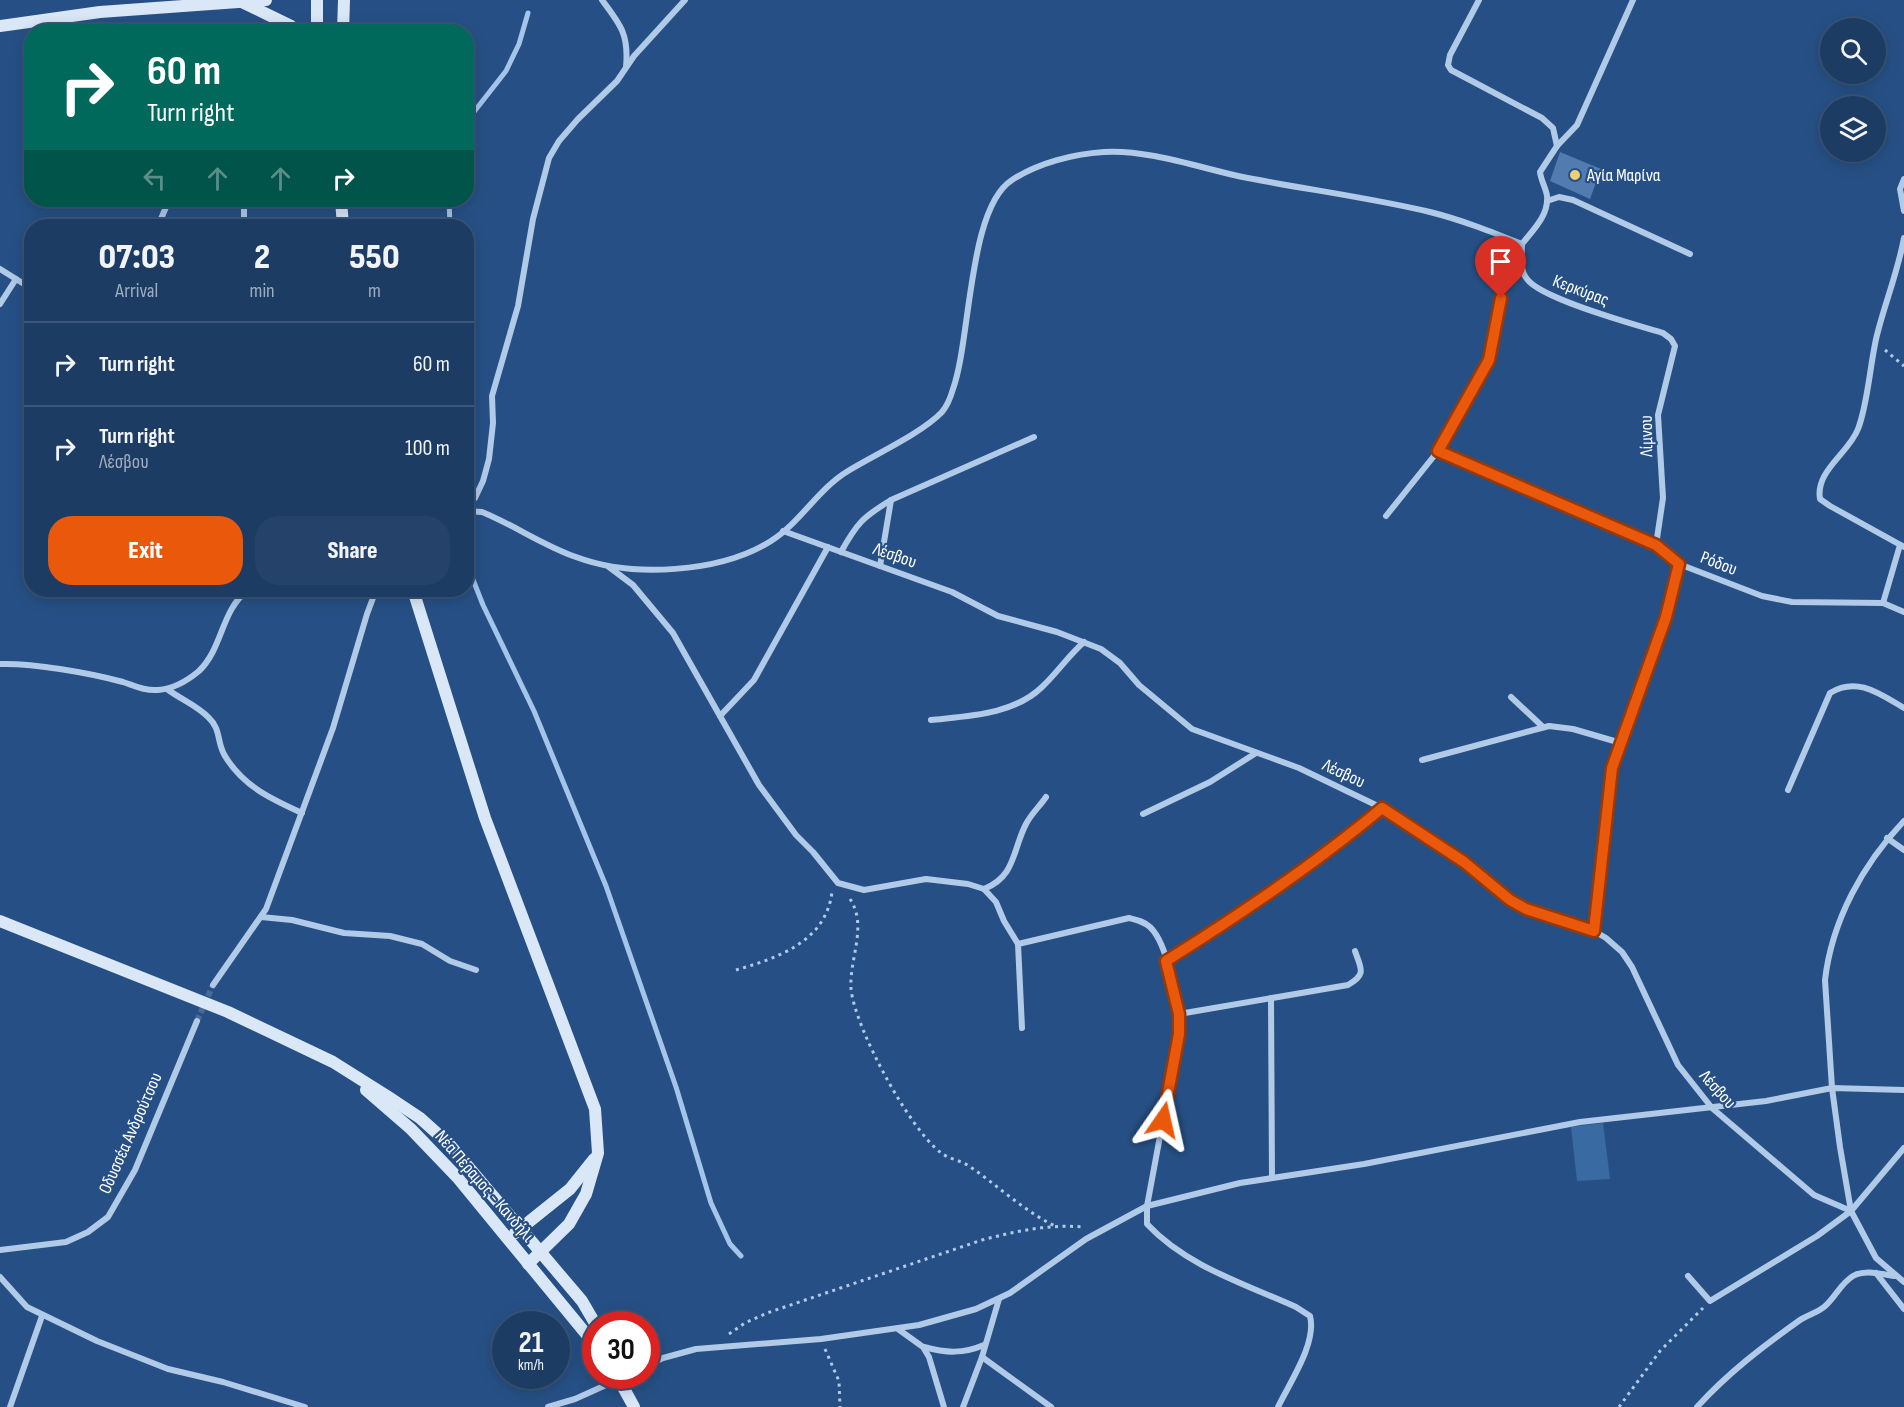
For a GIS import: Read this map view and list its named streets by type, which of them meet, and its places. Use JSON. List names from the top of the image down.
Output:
{
  "streets": {
    "street": [
      "Κερκύρας",
      "Λίμνου",
      "Λέσβου",
      "Ρόδου",
      "Οδυσσέα Ανδρούτσου",
      "Νέα Πέραμος - Κανδήλι"
    ]
  },
  "crossings": [
    ["Κερκύρας", "Λίμνου"],
    ["Λίμνου", "Ρόδου"]
  ],
  "places": ["Αγία Μαρίνα"],
  "page": {
    "turn": ["60 m", "Turn right"],
    "eta": [
      "07:03",
      "Arrival",
      "2",
      "min",
      "550",
      "m"
    ],
    "list": [
      {
        "name": "Turn right",
        "value": "60 m"
      },
      {
        "name": "Turn right",
        "note": "Λέσβου",
        "value": "100 m"
      }
    ],
    "buttons": ["Exit", "Share"],
    "speed": "21 km/h",
    "limit": "30"
  }
}
